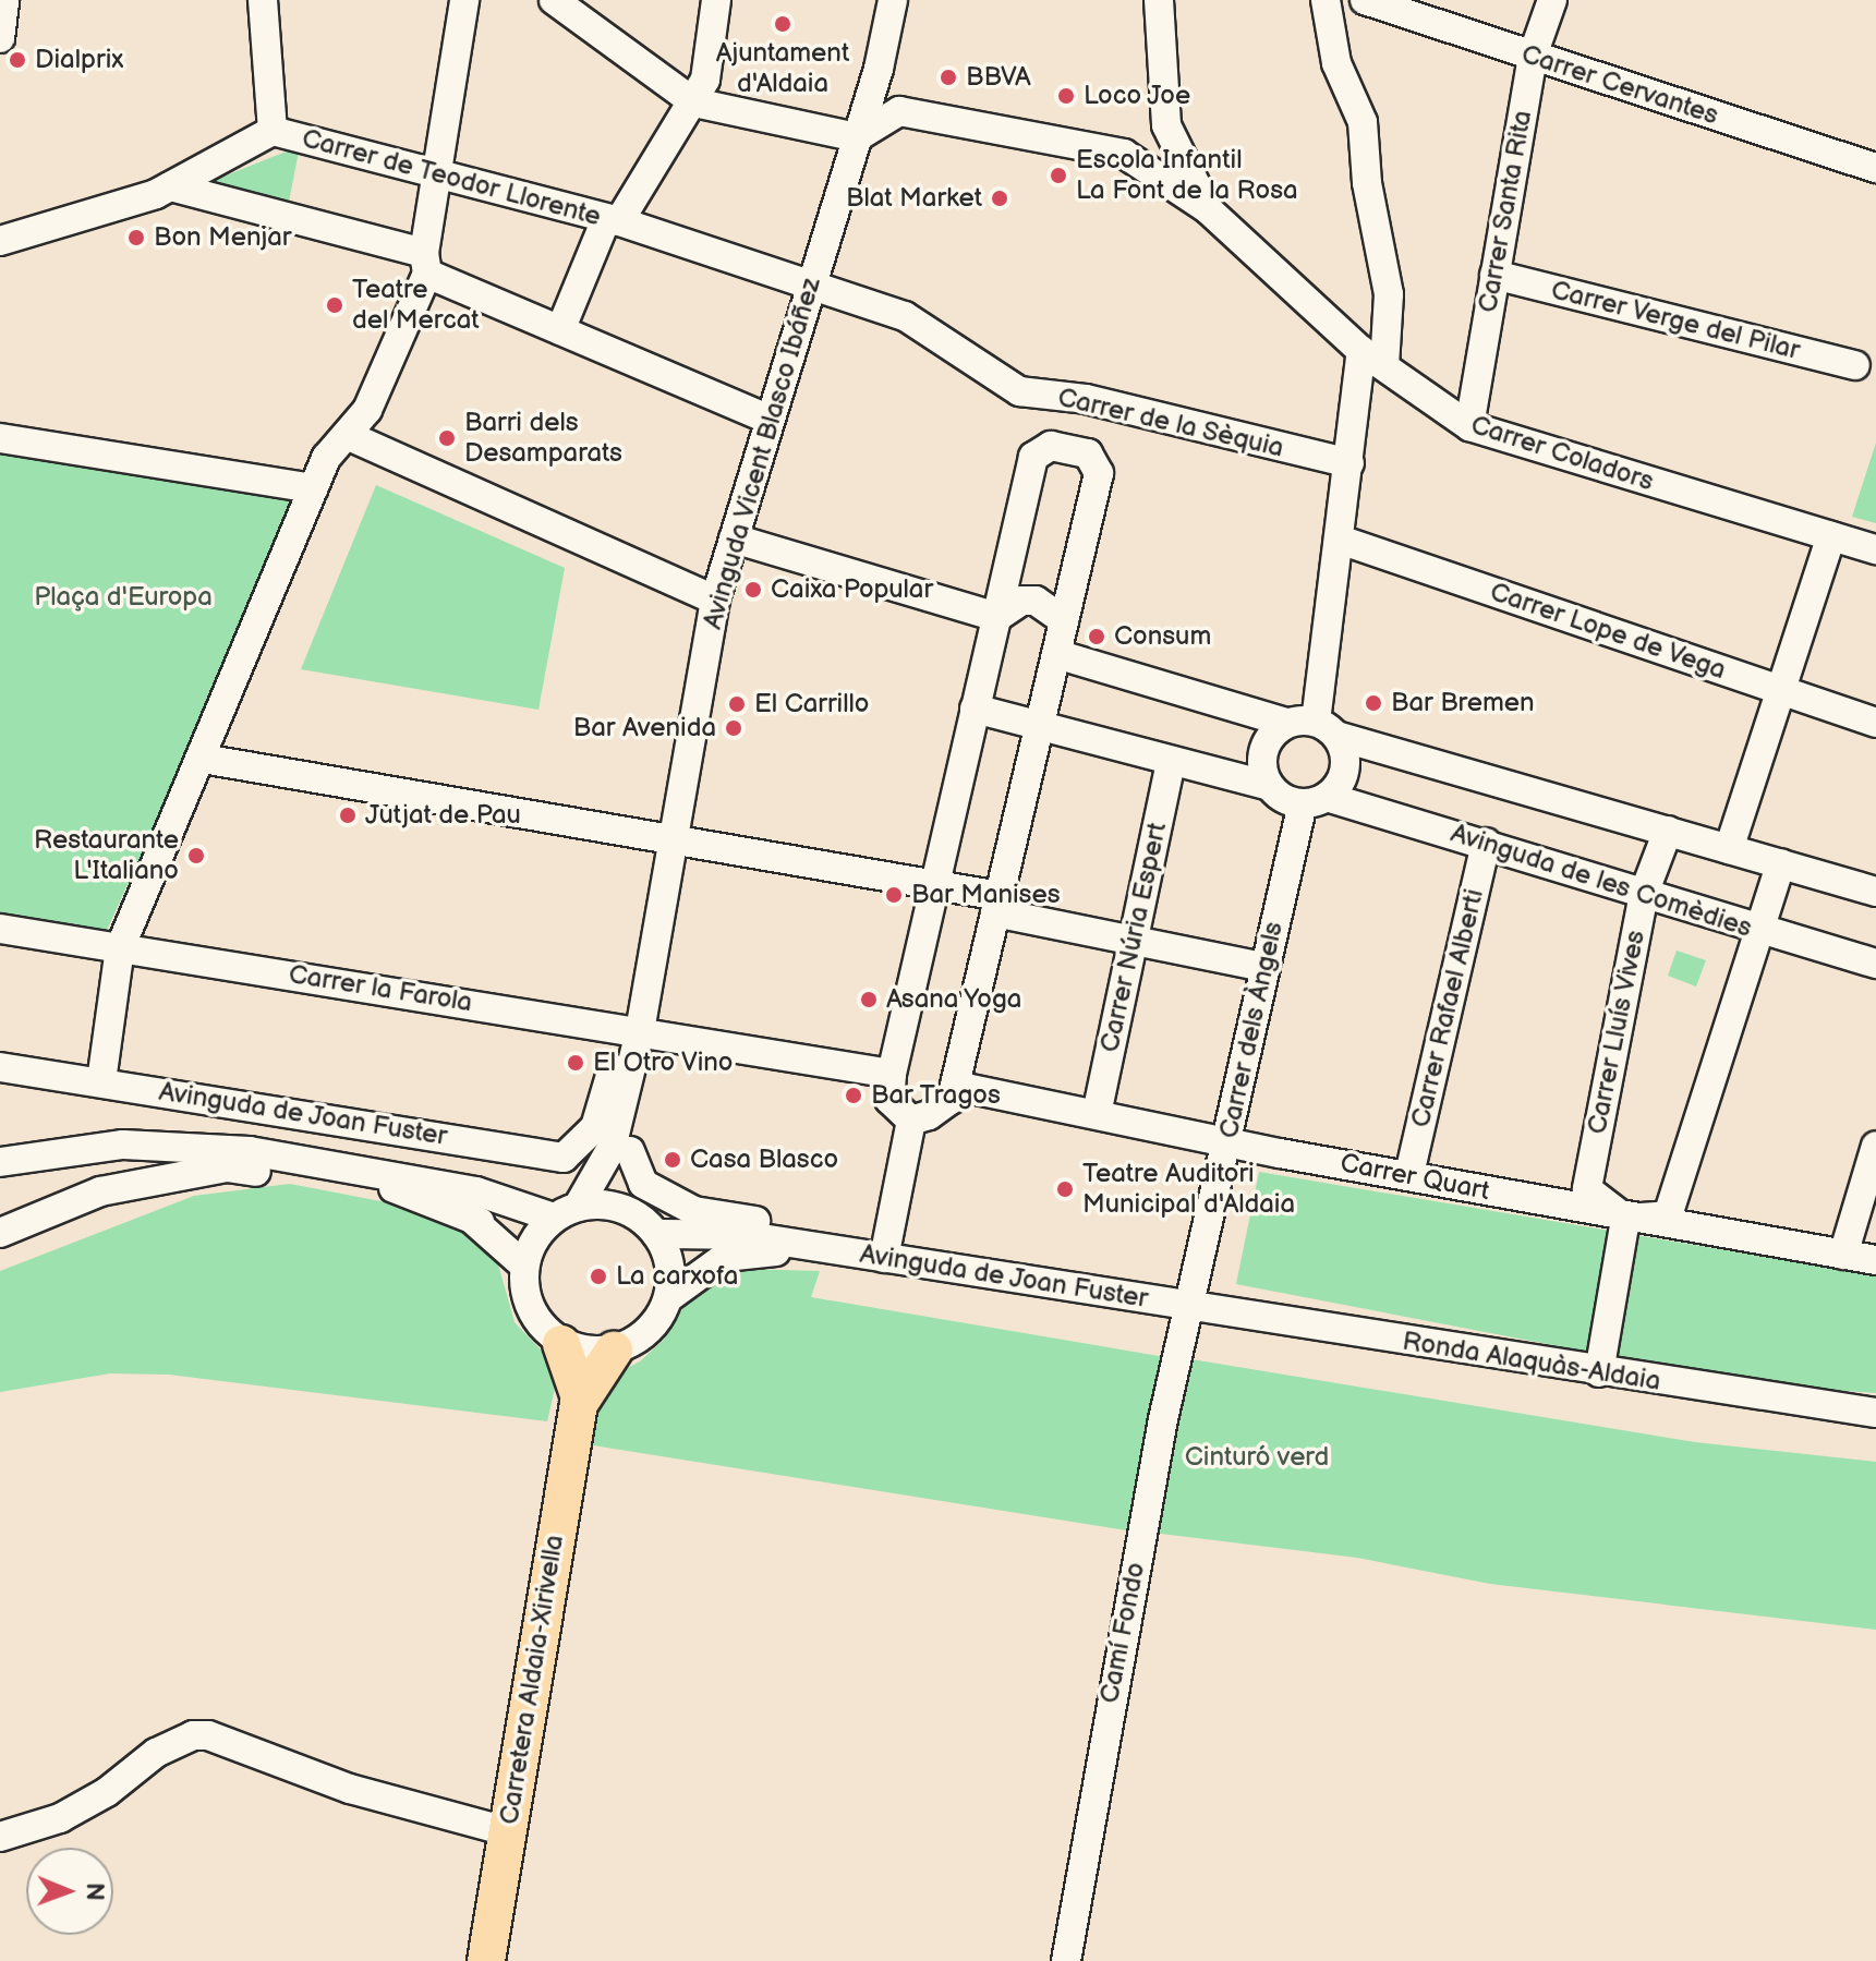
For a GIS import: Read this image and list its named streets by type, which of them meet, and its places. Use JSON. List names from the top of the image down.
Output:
{
  "streets": {
    "main road": ["Carretera Aldaia-Xirivella"],
    "street": [
      "Carrer Cervantes",
      "Carrer de Teodor Llorente",
      "Carrer Santa Rita",
      "Carrer Verge del Pilar",
      "Carrer de la Sèquia",
      "Avinguda Vicent Blasco Ibáñez",
      "Carrer Coladors",
      "Carrer Lope de Vega",
      "Avinguda de les Comèdies",
      "Carrer Núria Espert",
      "Carrer la Farola",
      "Carrer Rafael Alberti",
      "Carrer dels Àngels",
      "Carrer Lluís Vives",
      "Avinguda de Joan Fuster",
      "Carrer Quart",
      "Ronda Alaquàs-Aldaia",
      "Camí Fondo"
    ]
  },
  "crossings": [
    ["Carrer Cervantes", "Carrer Santa Rita"],
    ["Carrer de Teodor Llorente", "Carrer de la Sèquia"],
    ["Carrer de Teodor Llorente", "Avinguda Vicent Blasco Ibáñez"],
    ["Carrer Santa Rita", "Carrer Verge del Pilar"],
    ["Carrer Santa Rita", "Carrer Coladors"],
    ["Carrer de la Sèquia", "Avinguda Vicent Blasco Ibáñez"],
    ["Avinguda Vicent Blasco Ibáñez", "Carrer la Farola"],
    ["Avinguda Vicent Blasco Ibáñez", "Avinguda de Joan Fuster"],
    ["Avinguda Vicent Blasco Ibáñez", "Carretera Aldaia-Xirivella"],
    ["Avinguda de les Comèdies", "Carrer Rafael Alberti"],
    ["Avinguda de les Comèdies", "Carrer dels Àngels"],
    ["Avinguda de les Comèdies", "Carrer Lluís Vives"],
    ["Carrer Núria Espert", "Carrer Quart"],
    ["Carrer Rafael Alberti", "Carrer Quart"],
    ["Carrer dels Àngels", "Avinguda de Joan Fuster"],
    ["Carrer dels Àngels", "Carrer Quart"],
    ["Carrer dels Àngels", "Ronda Alaquàs-Aldaia"],
    ["Carrer dels Àngels", "Camí Fondo"],
    ["Carrer Lluís Vives", "Carrer Quart"],
    ["Avinguda de Joan Fuster", "Ronda Alaquàs-Aldaia"],
    ["Avinguda de Joan Fuster", "Camí Fondo"],
    ["Avinguda de Joan Fuster", "Carretera Aldaia-Xirivella"],
    ["Ronda Alaquàs-Aldaia", "Camí Fondo"]
  ],
  "parks": ["Plaça d'Europa", "Cinturó verd"],
  "places": [
    "Ajuntament d'Aldaia",
    "Dialprix",
    "BBVA",
    "Loco Joe",
    "Escola Infantil La Font de la Rosa",
    "Blat Market",
    "Bon Menjar",
    "Teatre del Mercat",
    "Barri dels Desamparats",
    "Caixa Popular",
    "Consum",
    "Bar Bremen",
    "El Carrillo",
    "Bar Avenida",
    "Jutjat de Pau",
    "Restaurante L'Italiano",
    "Bar Manises",
    "Asana Yoga",
    "El Otro Vino",
    "Bar Tragos",
    "Casa Blasco",
    "Teatre Auditori Municipal d'Aldaia",
    "La carxofa"
  ],
  "north": "right"
}
